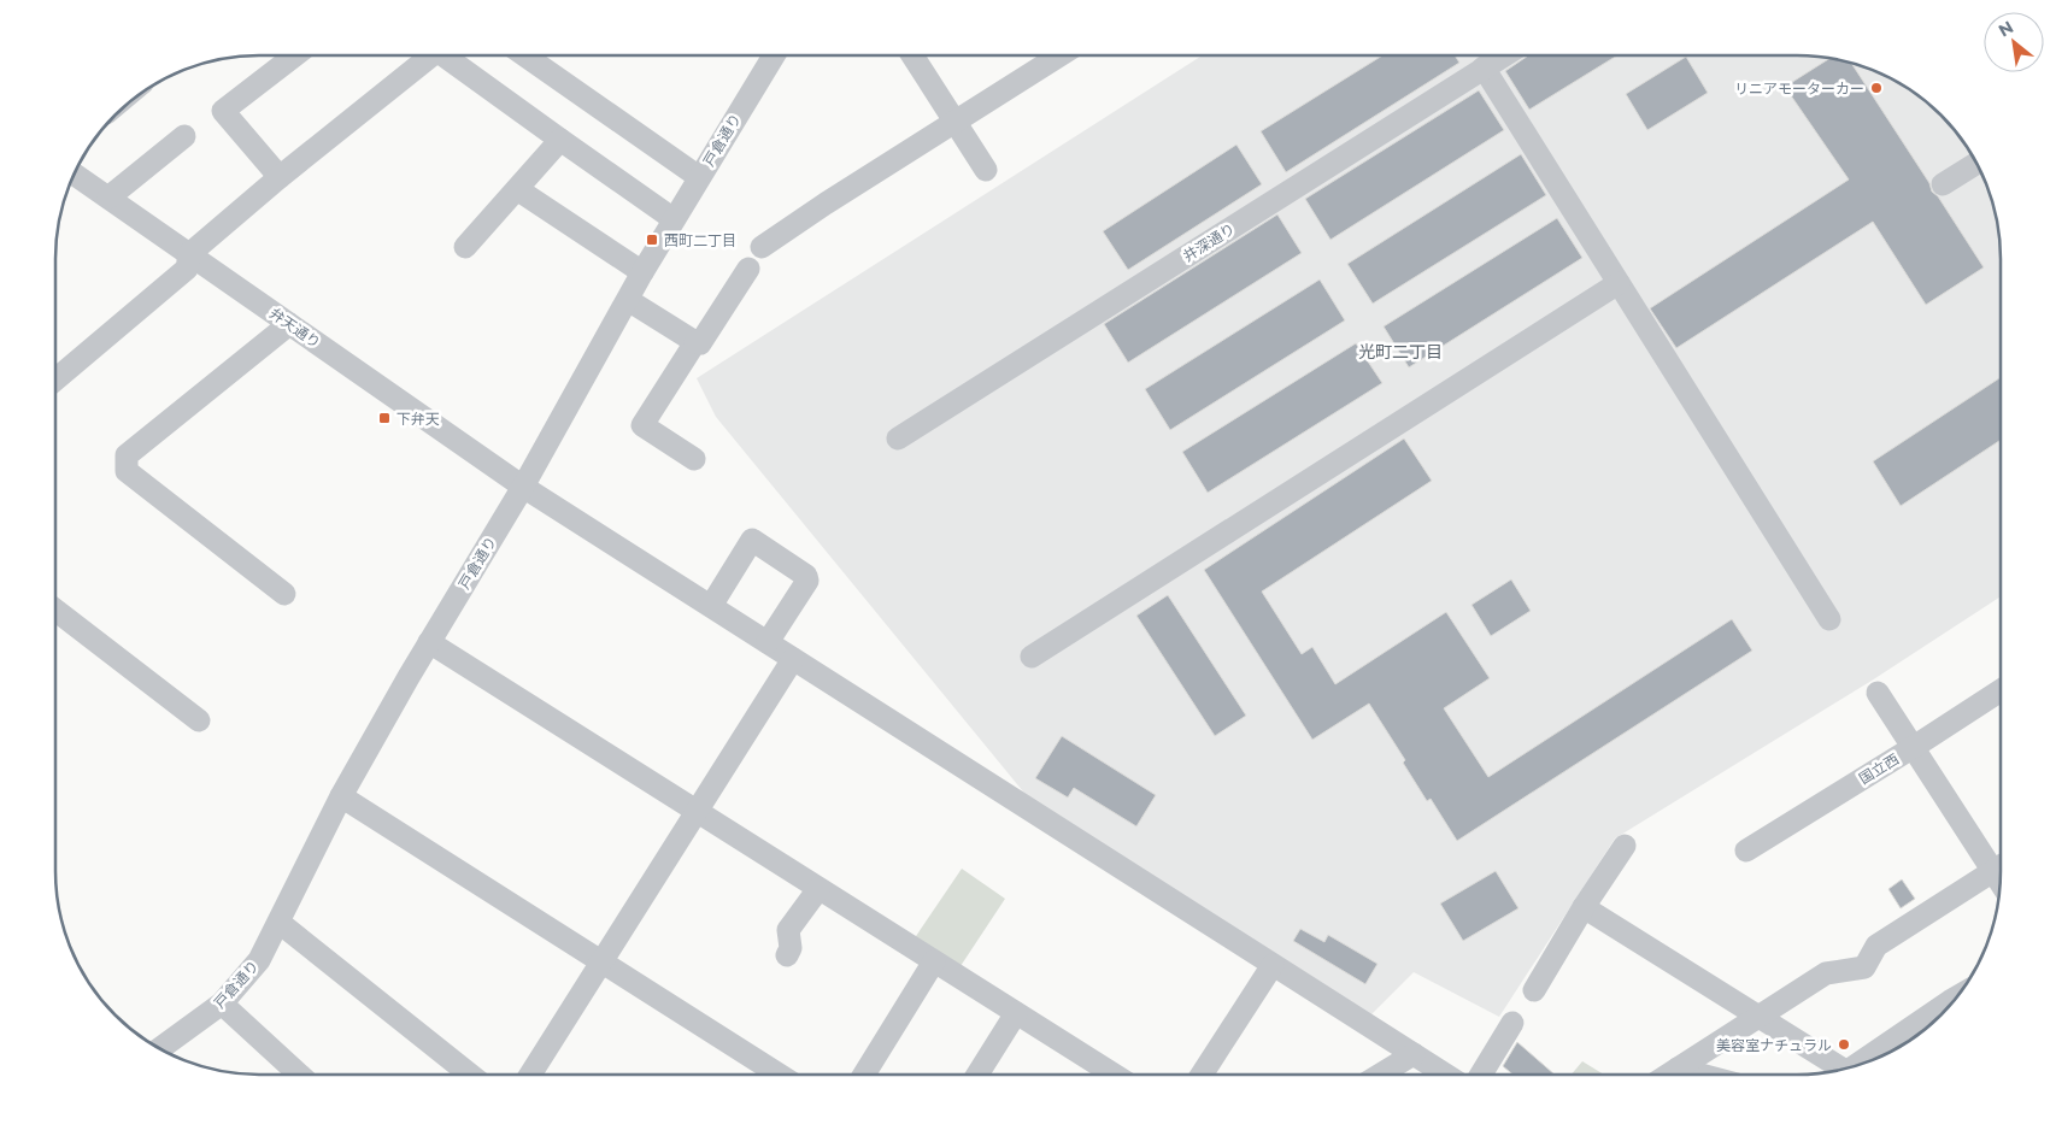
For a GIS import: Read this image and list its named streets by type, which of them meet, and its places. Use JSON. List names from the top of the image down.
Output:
{
  "streets": {
    "street": [
      "戸倉通り",
      "井深通り",
      "弁天通り",
      "国立西"
    ]
  },
  "crossings": [
    ["戸倉通り", "弁天通り"]
  ],
  "districts": ["光町二丁目"],
  "places": {
    "other": ["リニアモーターカー", "美容室ナチュラル"],
    "transit": ["西町二丁目", "下弁天"]
  },
  "north": "top left"
}
